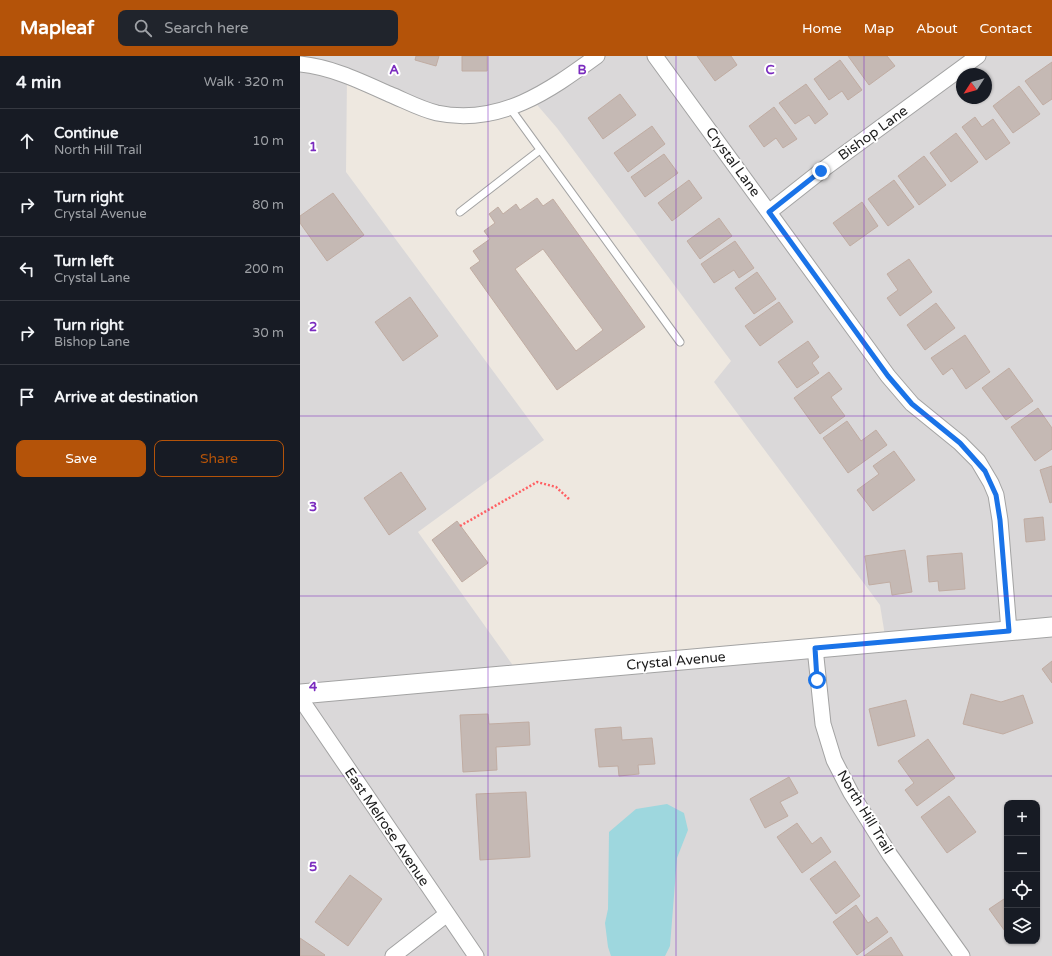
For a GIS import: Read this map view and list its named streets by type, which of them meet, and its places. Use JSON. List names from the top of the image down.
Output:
{
  "streets": {
    "street": [
      "Bishop Lane",
      "Crystal Lane",
      "Crystal Avenue",
      "North Hill Trail",
      "East Melrose Avenue"
    ]
  },
  "crossings": [
    ["Bishop Lane", "Crystal Lane"],
    ["Crystal Lane", "Crystal Avenue"],
    ["Crystal Avenue", "North Hill Trail"]
  ],
  "north": "bottom left",
  "page": {
    "header": "Mapleaf",
    "search": "Search here",
    "nav": [
      "Home",
      "Map",
      "About",
      "Contact"
    ],
    "heading": ["4 min", "Walk · 320 m"],
    "list": [
      ["Continue", "North Hill Trail", "10 m"],
      ["Turn right", "Crystal Avenue", "80 m"],
      ["Turn left", "Crystal Lane", "200 m"],
      ["Turn right", "Bishop Lane", "30 m"],
      "Arrive at destination"
    ],
    "buttons": ["Save", "Share"],
    "map_buttons": ["+", "−"]
  },
  "grid": {
    "columns": ["A", "B", "C"],
    "rows": [
      "1",
      "2",
      "3",
      "4",
      "5"
    ]
  }
}
